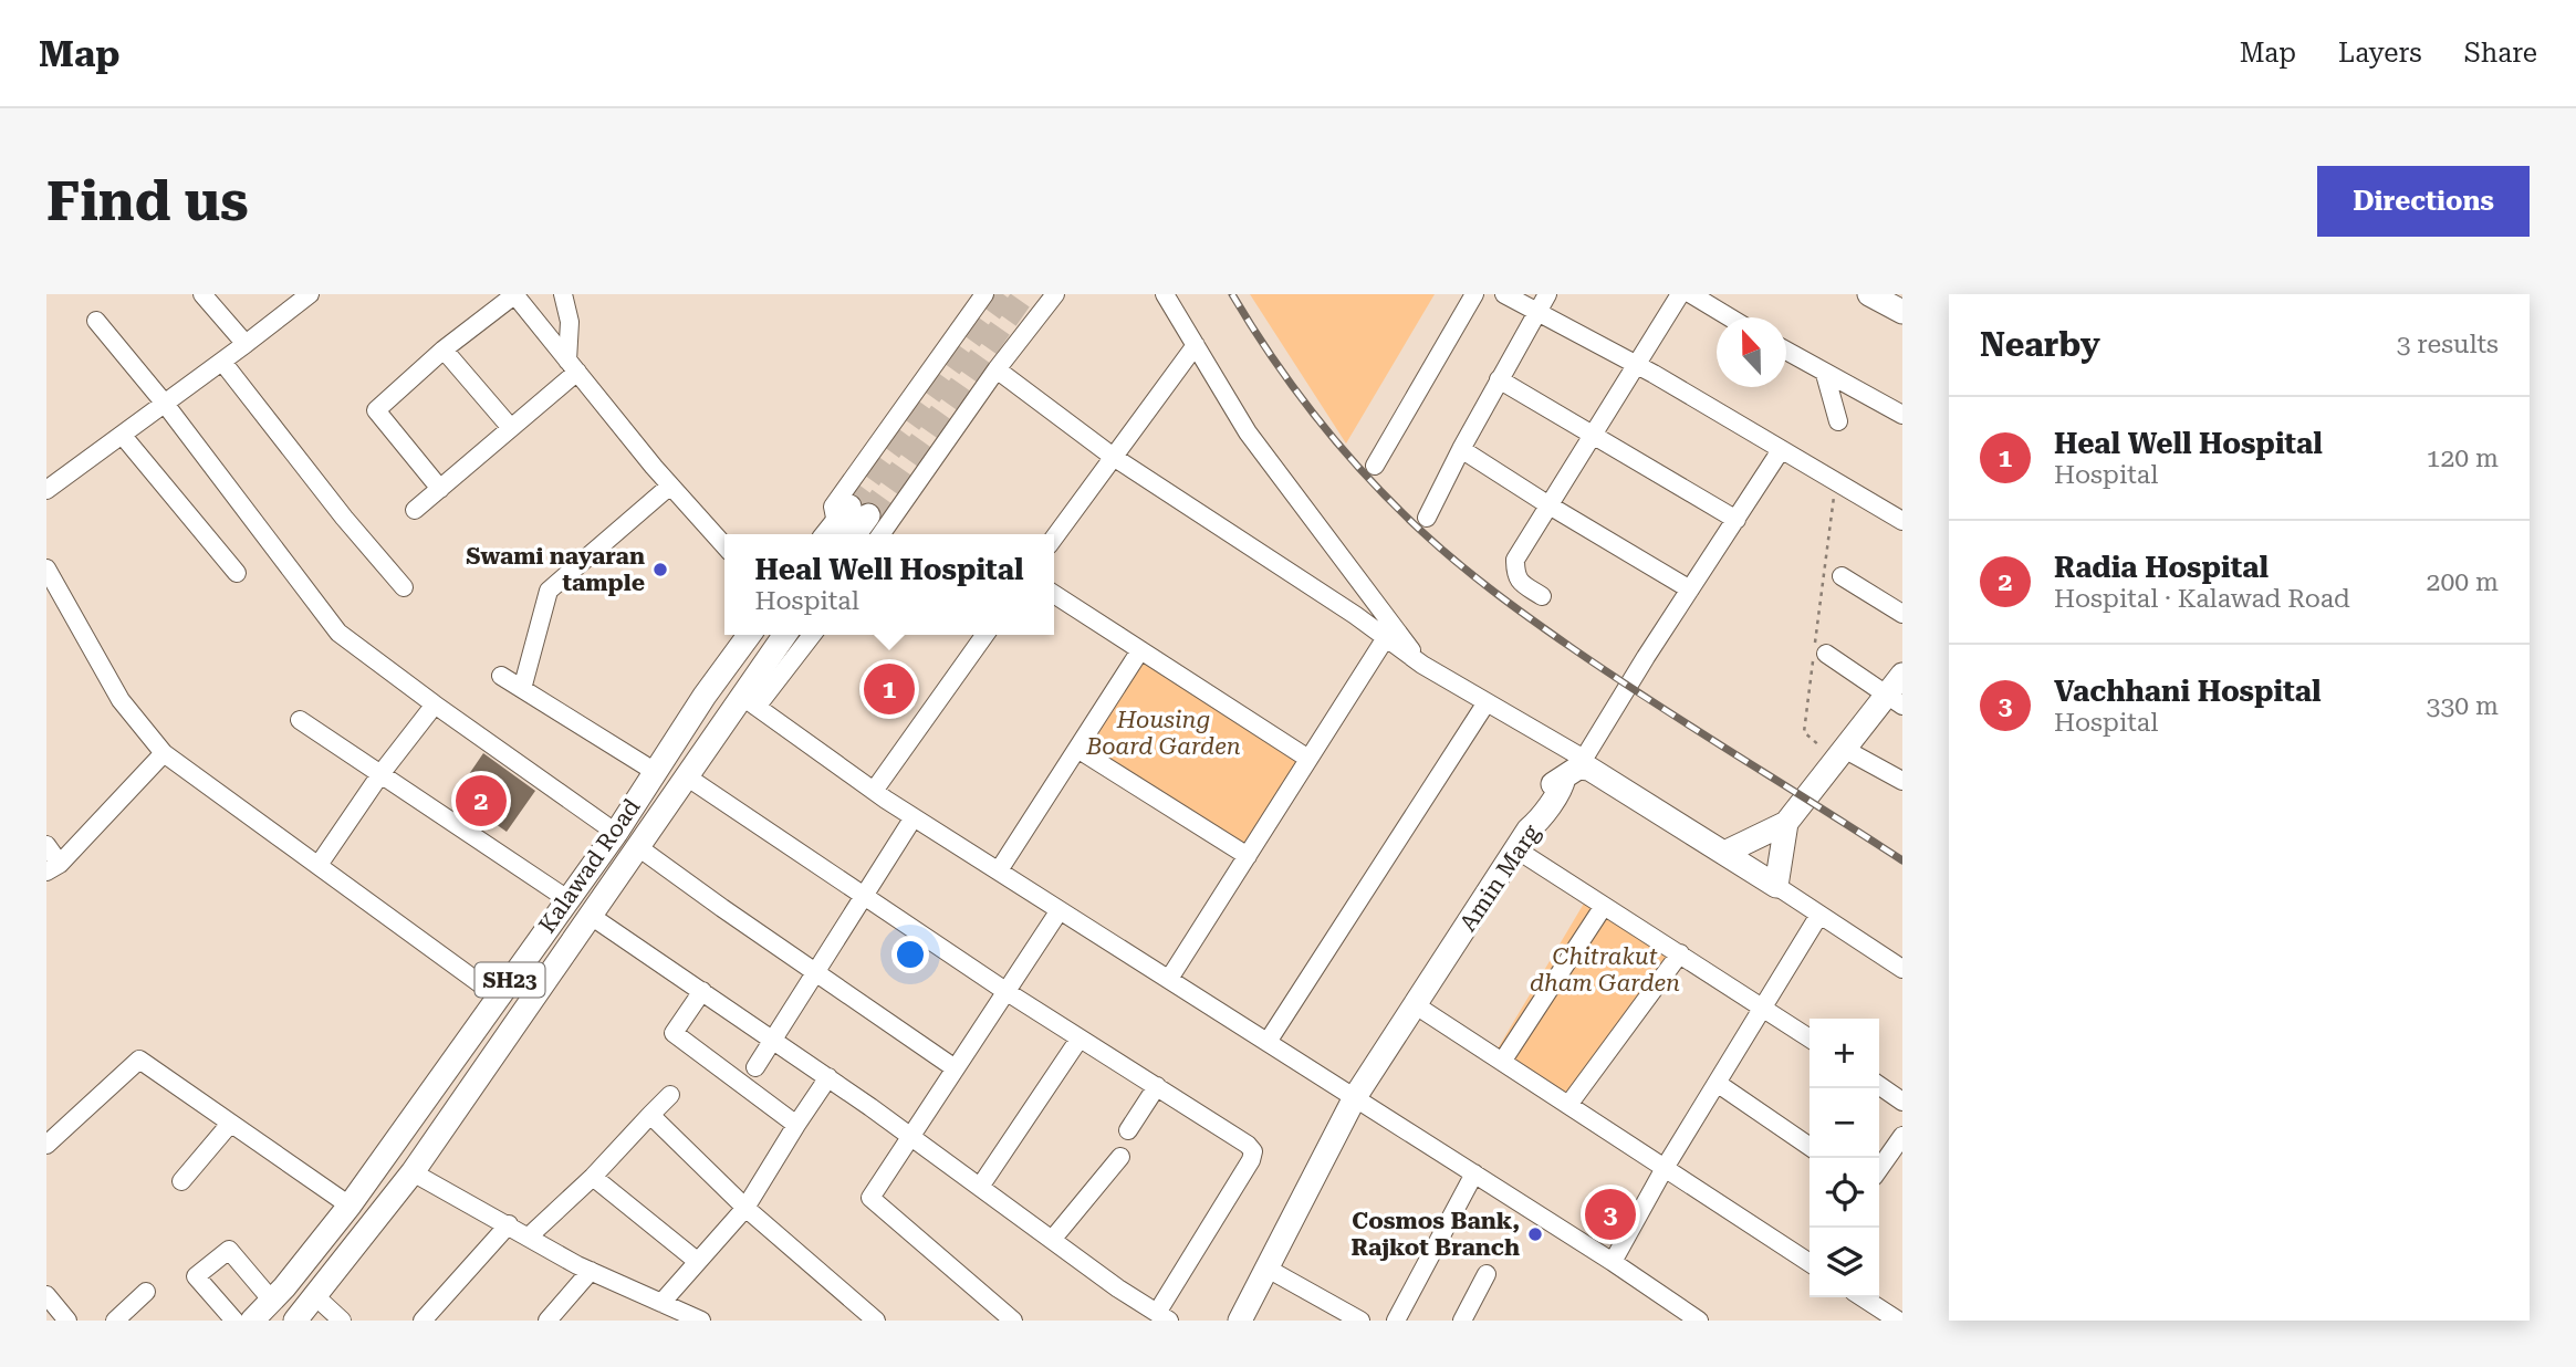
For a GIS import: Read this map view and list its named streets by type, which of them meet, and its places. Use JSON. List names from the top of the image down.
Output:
{
  "streets": {
    "main road": ["Kalawad Road", "Amin Marg", "SH23"]
  },
  "crossings": [
    ["Kalawad Road", "SH23"]
  ],
  "parks": ["Housing Board Garden", "Chitrakut dham Garden"],
  "places": ["Swami nayaran tample", "Cosmos Bank, Rajkot Branch"],
  "north": "top",
  "page": {
    "header": "Map",
    "nav": ["Map", "Layers", "Share"],
    "buttons": "Directions",
    "title": "Find us",
    "heading": ["Nearby", "3 results"],
    "list": [
      {
        "mark": "1",
        "name": "Heal Well Hospital",
        "note": "Hospital",
        "value": "120 m"
      },
      {
        "mark": "2",
        "name": "Radia Hospital",
        "note": "Hospital · Kalawad Road",
        "value": "200 m"
      },
      {
        "mark": "3",
        "name": "Vachhani Hospital",
        "note": "Hospital",
        "value": "330 m"
      }
    ],
    "popup": ["Heal Well Hospital", "Hospital"],
    "pins": ["1", "2", "3"],
    "map_buttons": ["+", "−"]
  }
}
